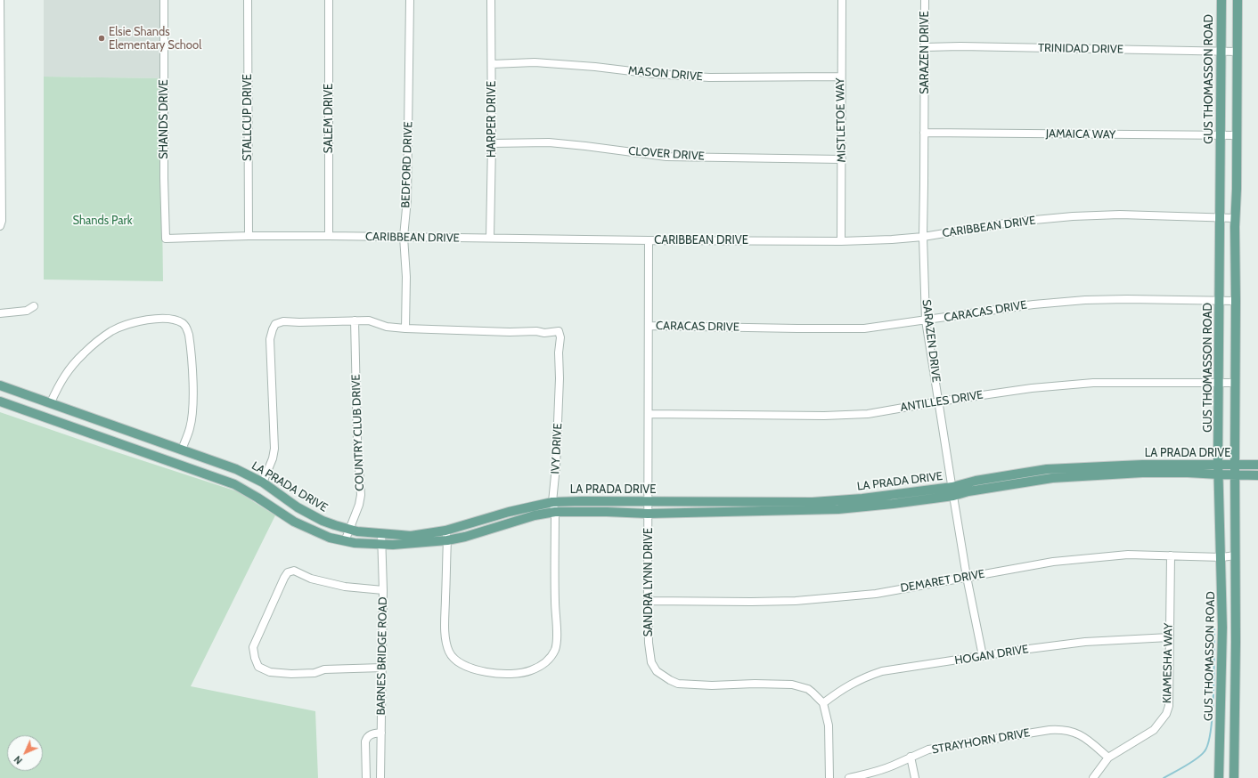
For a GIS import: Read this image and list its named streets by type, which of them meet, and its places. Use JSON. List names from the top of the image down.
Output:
{
  "streets": {
    "main road": ["GUS THOMASSON ROAD", "LA PRADA DRIVE"],
    "street": [
      "TRINIDAD DRIVE",
      "SARAZEN DRIVE",
      "MASON DRIVE",
      "STALLCUP DRIVE",
      "SALEM DRIVE",
      "SHANDS DRIVE",
      "HARPER DRIVE",
      "MISTLETOE WAY",
      "JAMAICA WAY",
      "CLOVER DRIVE",
      "BEDFORD DRIVE",
      "CARIBBEAN DRIVE",
      "CARACAS DRIVE",
      "ANTILLES DRIVE",
      "COUNTRY CLUB DRIVE",
      "IVY DRIVE",
      "DEMARET DRIVE",
      "SANDRA LYNN DRIVE",
      "HOGAN DRIVE",
      "BARNES BRIDGE ROAD",
      "KIAMESHA WAY",
      "STRAYHORN DRIVE"
    ]
  },
  "crossings": [
    ["TRINIDAD DRIVE", "SARAZEN DRIVE"],
    ["TRINIDAD DRIVE", "GUS THOMASSON ROAD"],
    ["SARAZEN DRIVE", "JAMAICA WAY"],
    ["SARAZEN DRIVE", "CARIBBEAN DRIVE"],
    ["SARAZEN DRIVE", "CARACAS DRIVE"],
    ["SARAZEN DRIVE", "ANTILLES DRIVE"],
    ["SARAZEN DRIVE", "LA PRADA DRIVE"],
    ["SARAZEN DRIVE", "DEMARET DRIVE"],
    ["SARAZEN DRIVE", "HOGAN DRIVE"],
    ["MASON DRIVE", "HARPER DRIVE"],
    ["MASON DRIVE", "MISTLETOE WAY"],
    ["GUS THOMASSON ROAD", "JAMAICA WAY"],
    ["GUS THOMASSON ROAD", "CARIBBEAN DRIVE"],
    ["GUS THOMASSON ROAD", "CARACAS DRIVE"],
    ["GUS THOMASSON ROAD", "ANTILLES DRIVE"],
    ["GUS THOMASSON ROAD", "LA PRADA DRIVE"],
    ["GUS THOMASSON ROAD", "DEMARET DRIVE"],
    ["STALLCUP DRIVE", "CARIBBEAN DRIVE"],
    ["SALEM DRIVE", "CARIBBEAN DRIVE"],
    ["SHANDS DRIVE", "CARIBBEAN DRIVE"],
    ["HARPER DRIVE", "CLOVER DRIVE"],
    ["HARPER DRIVE", "CARIBBEAN DRIVE"],
    ["MISTLETOE WAY", "CLOVER DRIVE"],
    ["MISTLETOE WAY", "CARIBBEAN DRIVE"],
    ["BEDFORD DRIVE", "CARIBBEAN DRIVE"],
    ["BEDFORD DRIVE", "IVY DRIVE"],
    ["CARIBBEAN DRIVE", "SANDRA LYNN DRIVE"],
    ["CARACAS DRIVE", "SANDRA LYNN DRIVE"],
    ["ANTILLES DRIVE", "SANDRA LYNN DRIVE"],
    ["COUNTRY CLUB DRIVE", "IVY DRIVE"],
    ["COUNTRY CLUB DRIVE", "LA PRADA DRIVE"],
    ["IVY DRIVE", "LA PRADA DRIVE"],
    ["LA PRADA DRIVE", "SANDRA LYNN DRIVE"],
    ["LA PRADA DRIVE", "BARNES BRIDGE ROAD"],
    ["DEMARET DRIVE", "SANDRA LYNN DRIVE"],
    ["DEMARET DRIVE", "KIAMESHA WAY"],
    ["SANDRA LYNN DRIVE", "HOGAN DRIVE"],
    ["HOGAN DRIVE", "KIAMESHA WAY"],
    ["KIAMESHA WAY", "STRAYHORN DRIVE"]
  ],
  "parks": ["Shands Park"],
  "places": ["Elsie Shands Elementary School"],
  "north": "bottom left"
}
